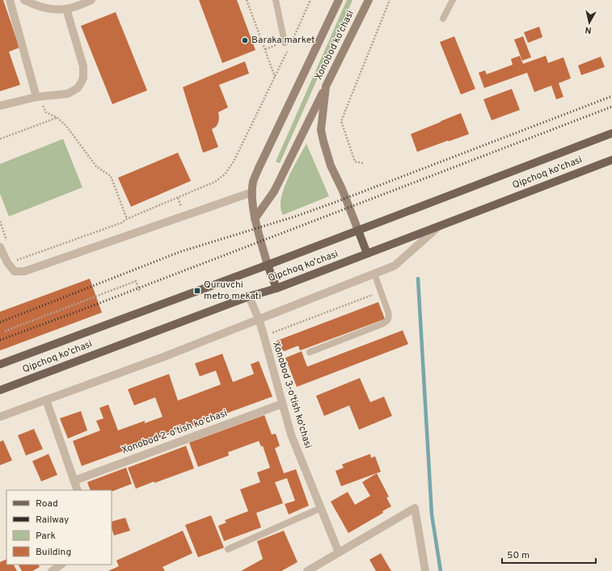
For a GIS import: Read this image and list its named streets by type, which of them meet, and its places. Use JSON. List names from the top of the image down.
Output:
{
  "streets": {
    "main road": ["Qipchoq ko'chasi"],
    "street": ["Xonobod ko'chasi", "Xonobod 3-o'tish ko'chasi", "Xonobod 2-o'tish ko'chasi"]
  },
  "crossings": [
    ["Xonobod ko'chasi", "Qipchoq ko'chasi"],
    ["Qipchoq ko'chasi", "Xonobod 3-o'tish ko'chasi"],
    ["Xonobod 3-o'tish ko'chasi", "Xonobod 2-o'tish ko'chasi"]
  ],
  "places": {
    "other": ["Baraka market"],
    "transit": ["Quruvchi metro mekati"]
  },
  "legend": [
    "Road",
    "Railway",
    "Park",
    "Building"
  ],
  "scale_bar": "50 m",
  "north": "bottom"
}
